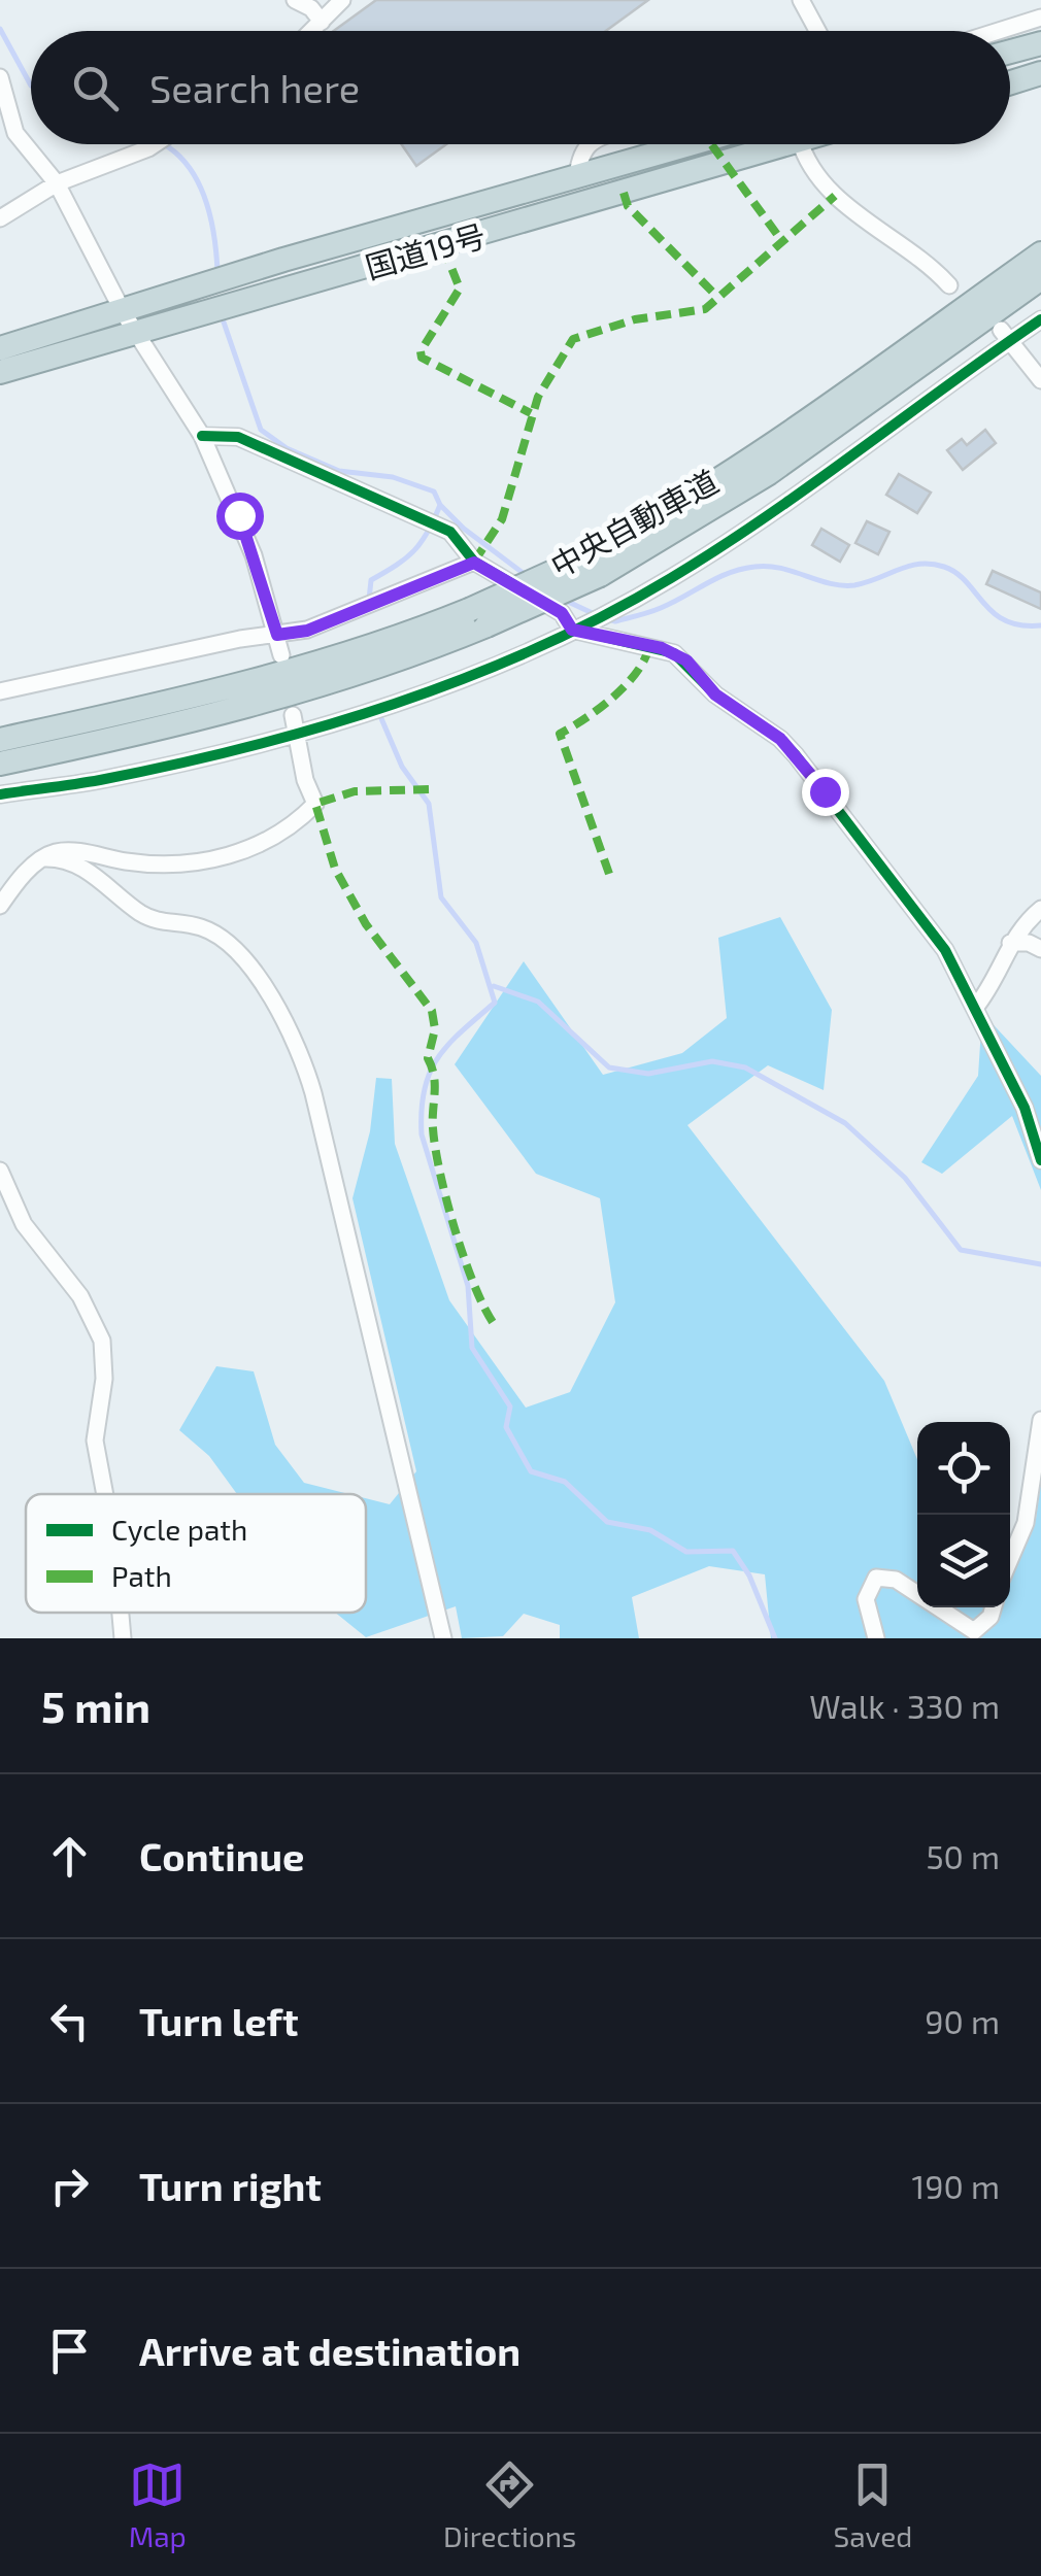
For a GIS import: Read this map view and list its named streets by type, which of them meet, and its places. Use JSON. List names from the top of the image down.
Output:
{
  "streets": {
    "highway": ["国道19号", "中央自動車道"]
  },
  "legend": ["Cycle path", "Path"],
  "page": {
    "search": "Search here",
    "heading": ["5 min", "Walk · 330 m"],
    "list": [
      ["Continue", "50 m"],
      ["Turn left", "90 m"],
      ["Turn right", "190 m"],
      "Arrive at destination"
    ],
    "nav": ["Map", "Directions", "Saved"]
  }
}
